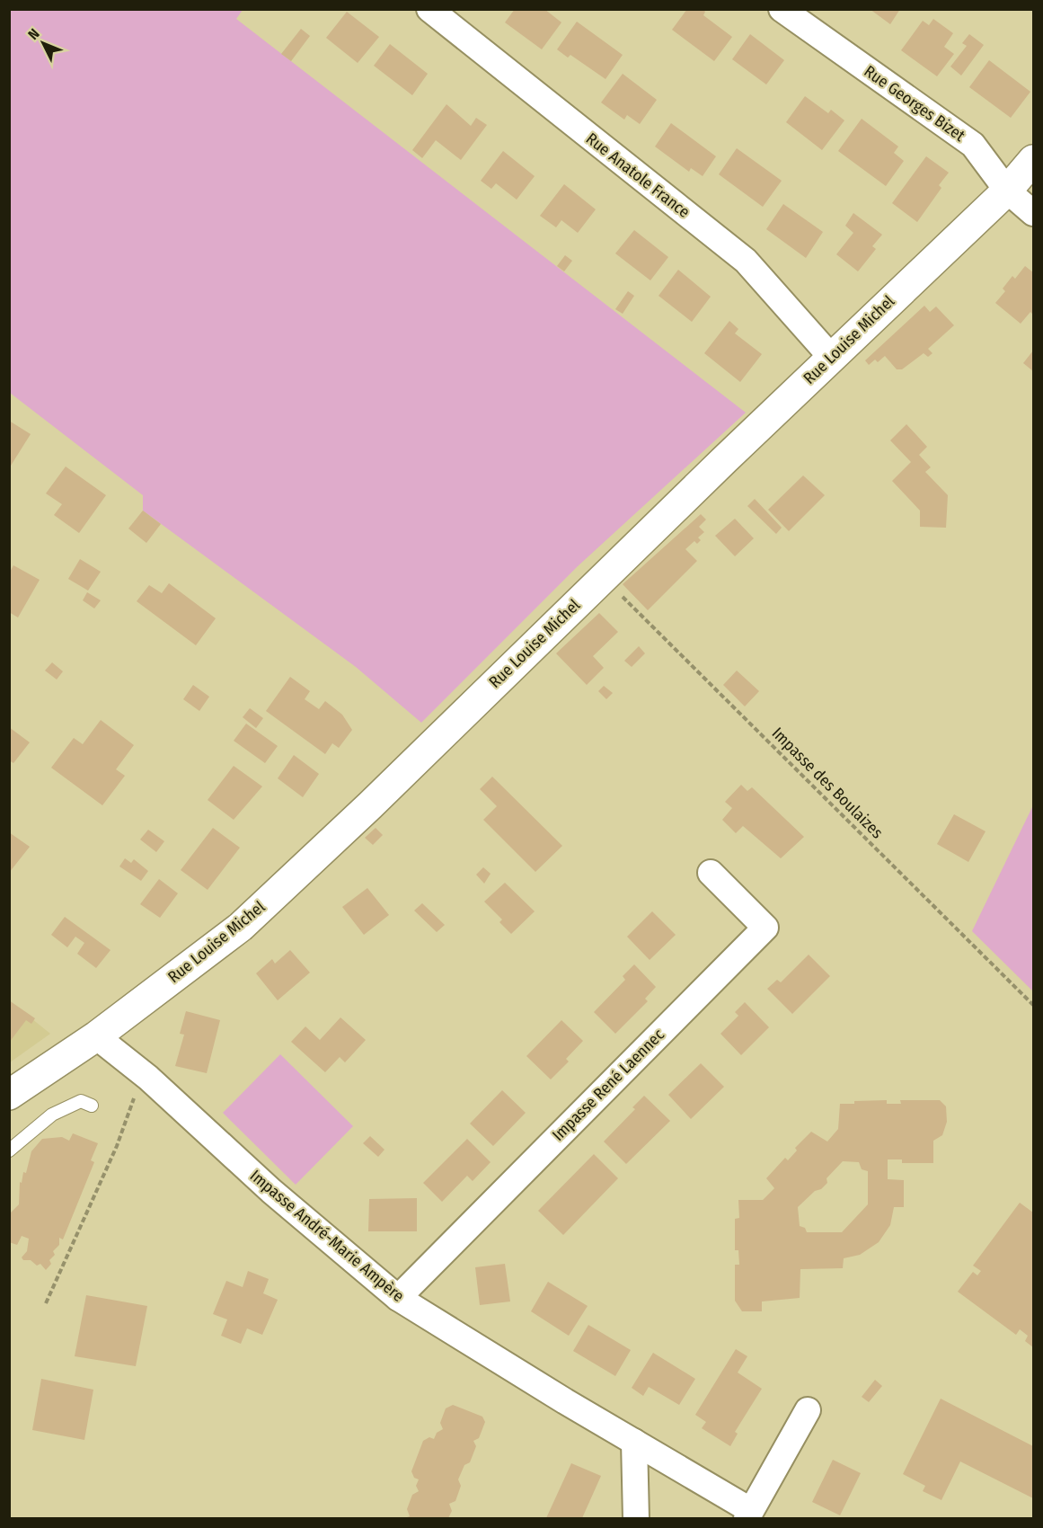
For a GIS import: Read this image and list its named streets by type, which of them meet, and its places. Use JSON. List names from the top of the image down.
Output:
{
  "streets": {
    "street": [
      "Rue Georges Bizet",
      "Rue Anatole France",
      "Rue Louise Michel",
      "Impasse René Laennec",
      "Impasse André-Marie Ampère"
    ],
    "path": ["Impasse des Boulaizes"]
  },
  "crossings": [
    ["Rue Georges Bizet", "Rue Louise Michel"],
    ["Rue Anatole France", "Rue Louise Michel"],
    ["Rue Louise Michel", "Impasse des Boulaizes"],
    ["Rue Louise Michel", "Impasse André-Marie Ampère"],
    ["Impasse René Laennec", "Impasse André-Marie Ampère"]
  ],
  "north": "top left"
}
